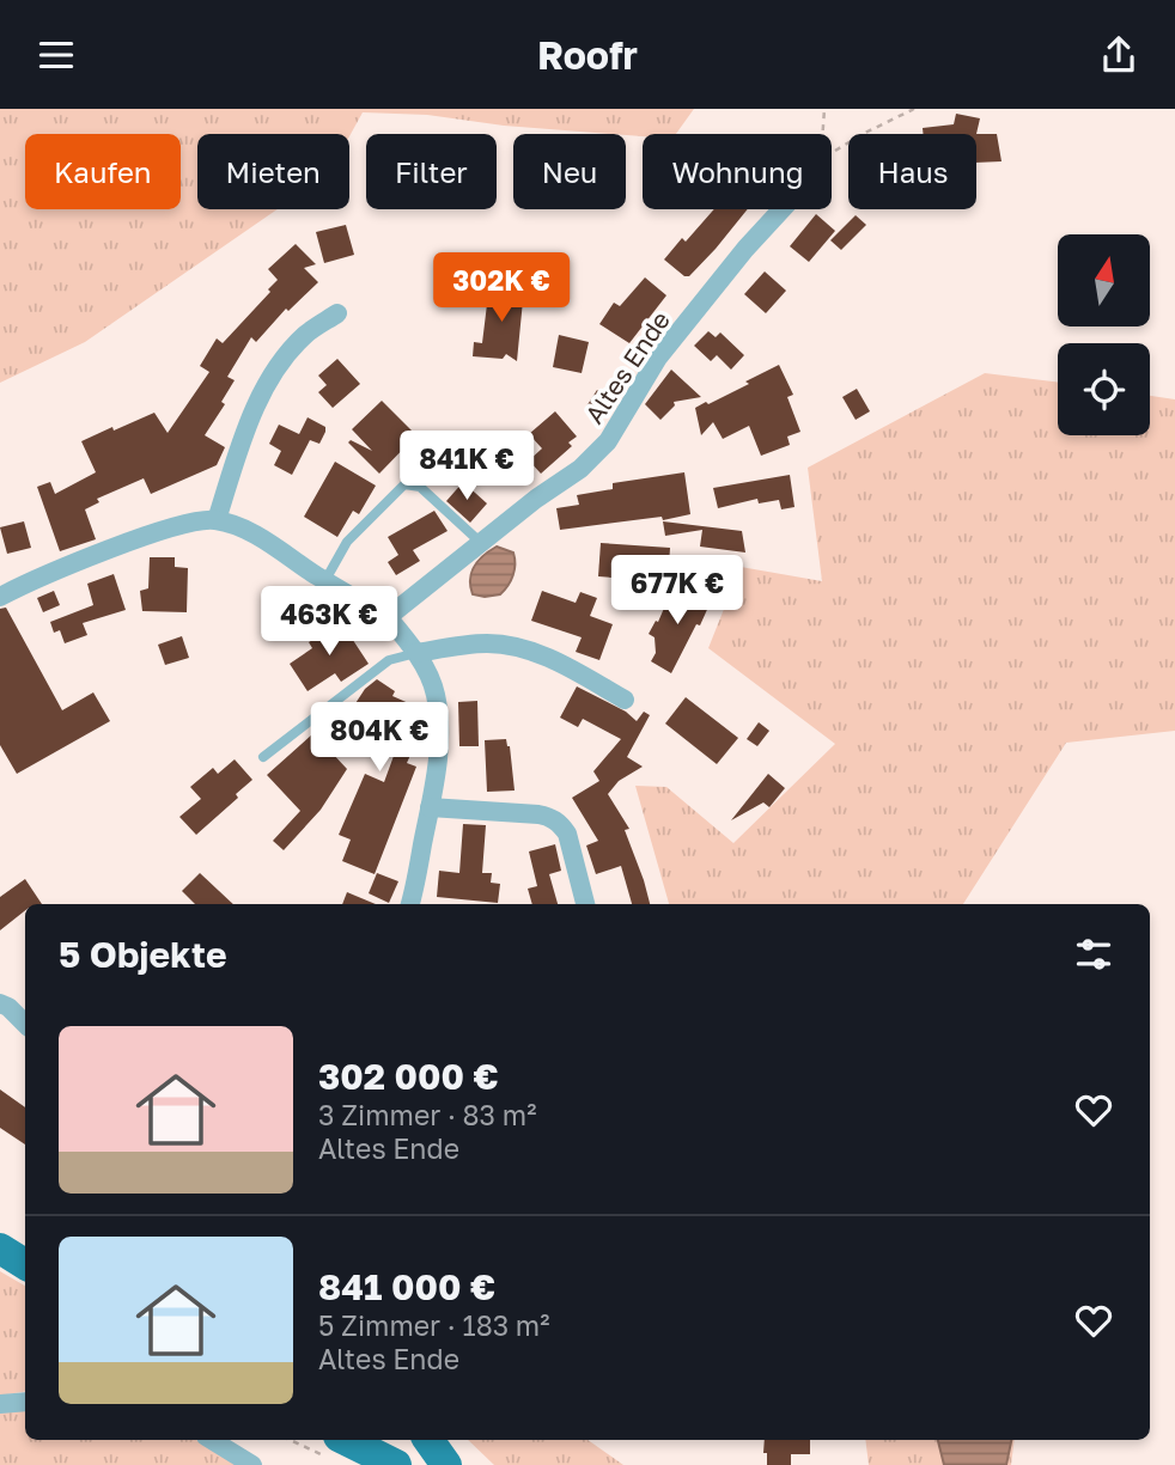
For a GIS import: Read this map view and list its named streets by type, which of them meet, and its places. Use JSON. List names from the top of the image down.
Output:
{
  "streets": {
    "street": ["Altes Ende"]
  },
  "north": "top",
  "page": {
    "header": "Roofr",
    "chip": [
      "Kaufen",
      "Mieten",
      "Filter",
      "Neu",
      "Wohnung",
      "Haus"
    ],
    "price": [
      "302K €",
      "841K €",
      "677K €",
      "463K €",
      "804K €"
    ],
    "heading": "5 Objekte",
    "list": [
      {
        "name": "302 000 €",
        "note": "3 Zimmer · 83 m² · Altes Ende"
      },
      {
        "name": "841 000 €",
        "note": "5 Zimmer · 183 m² · Altes Ende"
      }
    ]
  }
}
